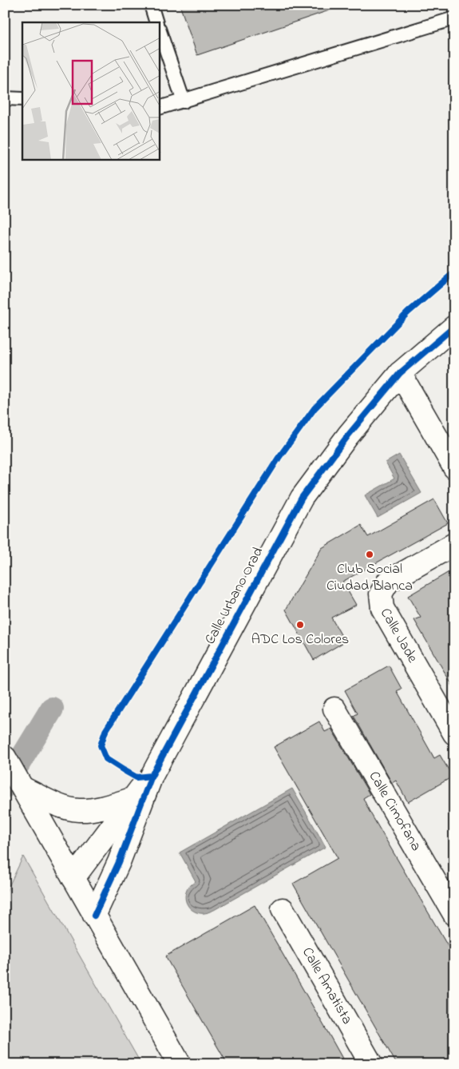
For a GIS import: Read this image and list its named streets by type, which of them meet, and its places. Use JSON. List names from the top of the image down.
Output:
{
  "streets": {
    "street": [
      "Calle Urbano Orad",
      "Calle Jade",
      "Calle Cimofana",
      "Calle Amatista"
    ]
  },
  "places": ["Club Social Ciudad Blanca", "ADC Los Colores"]
}
